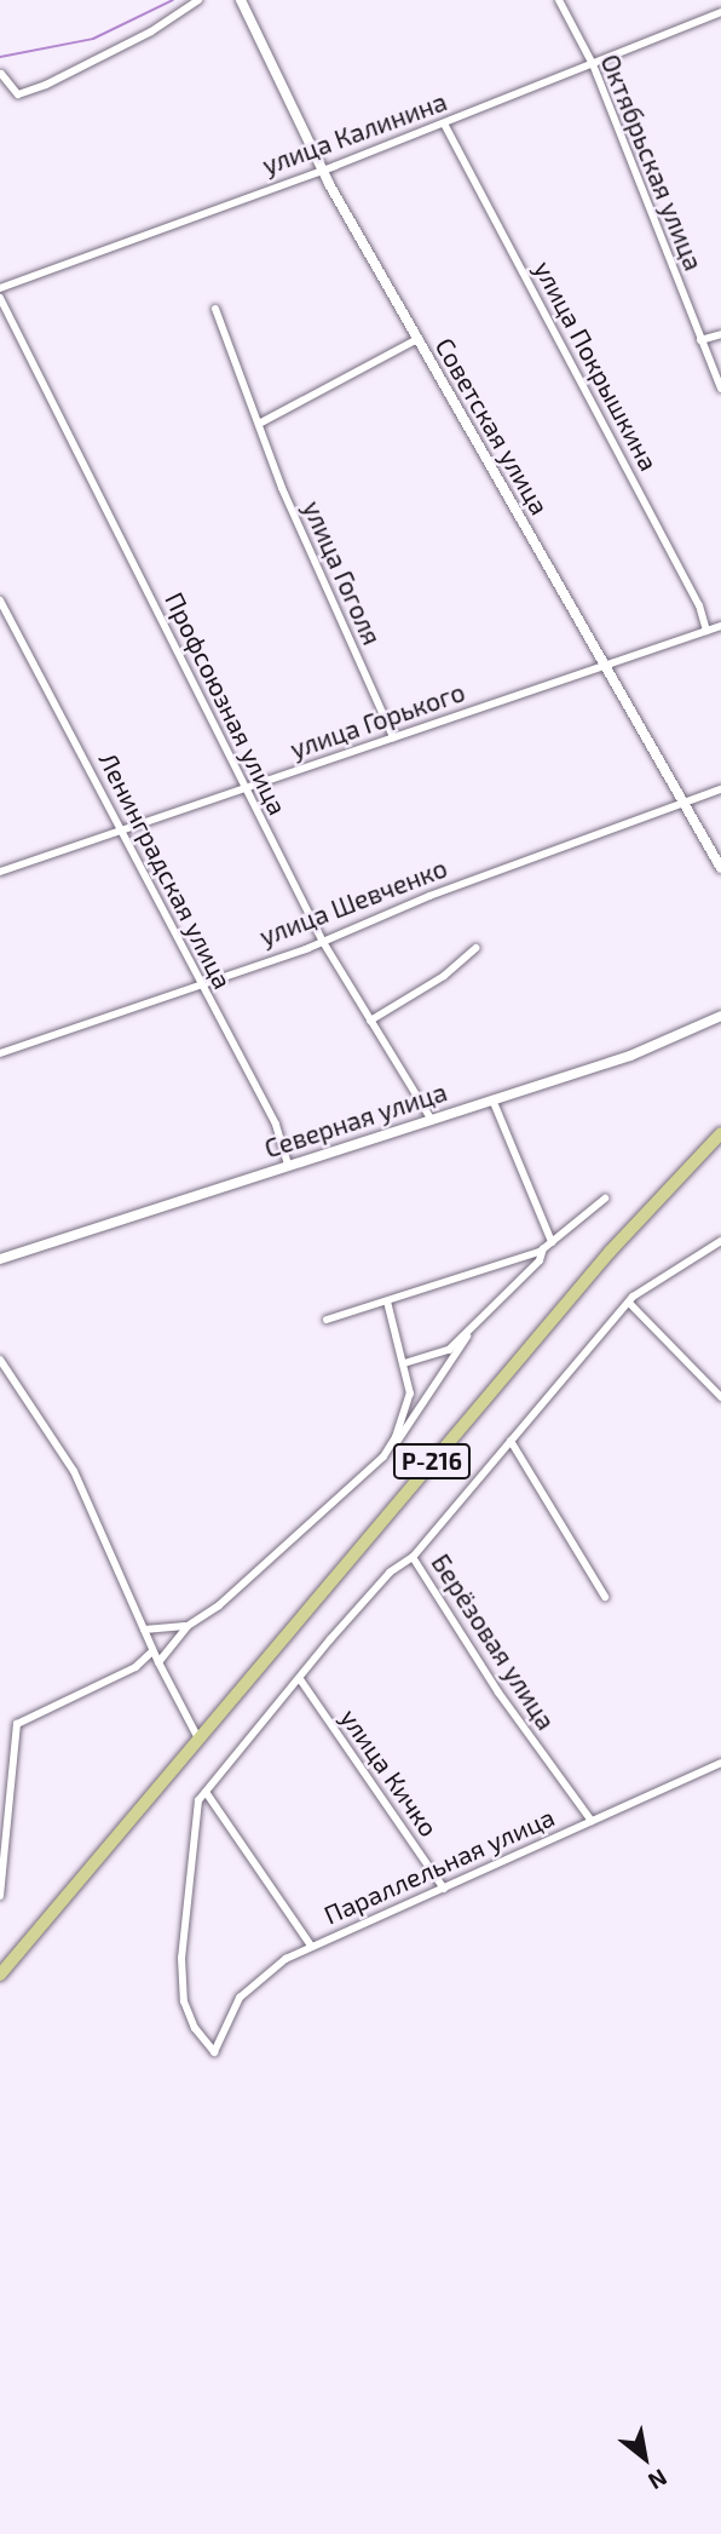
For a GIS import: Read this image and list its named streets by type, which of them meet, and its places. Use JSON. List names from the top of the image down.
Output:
{
  "streets": {
    "highway": ["Р-216"],
    "street": [
      "улица Калинина",
      "Октябрьская улица",
      "улица Покрышкина",
      "Советская улица",
      "улица Гоголя",
      "Профсоюзная улица",
      "улица Горького",
      "Ленинградская улица",
      "улица Шевченко",
      "Северная улица",
      "Берёзовая улица",
      "улица Кичко",
      "Параллельная улица"
    ]
  },
  "crossings": [
    ["улица Калинина", "Октябрьская улица"],
    ["улица Калинина", "улица Покрышкина"],
    ["улица Калинина", "Советская улица"],
    ["улица Покрышкина", "улица Горького"],
    ["Советская улица", "улица Горького"],
    ["Советская улица", "улица Шевченко"],
    ["улица Гоголя", "улица Горького"],
    ["Профсоюзная улица", "улица Горького"],
    ["Профсоюзная улица", "улица Шевченко"],
    ["Профсоюзная улица", "Северная улица"],
    ["улица Горького", "Ленинградская улица"],
    ["Ленинградская улица", "улица Шевченко"],
    ["Ленинградская улица", "Северная улица"],
    ["Берёзовая улица", "Параллельная улица"],
    ["улица Кичко", "Параллельная улица"]
  ],
  "north": "bottom right"
}
